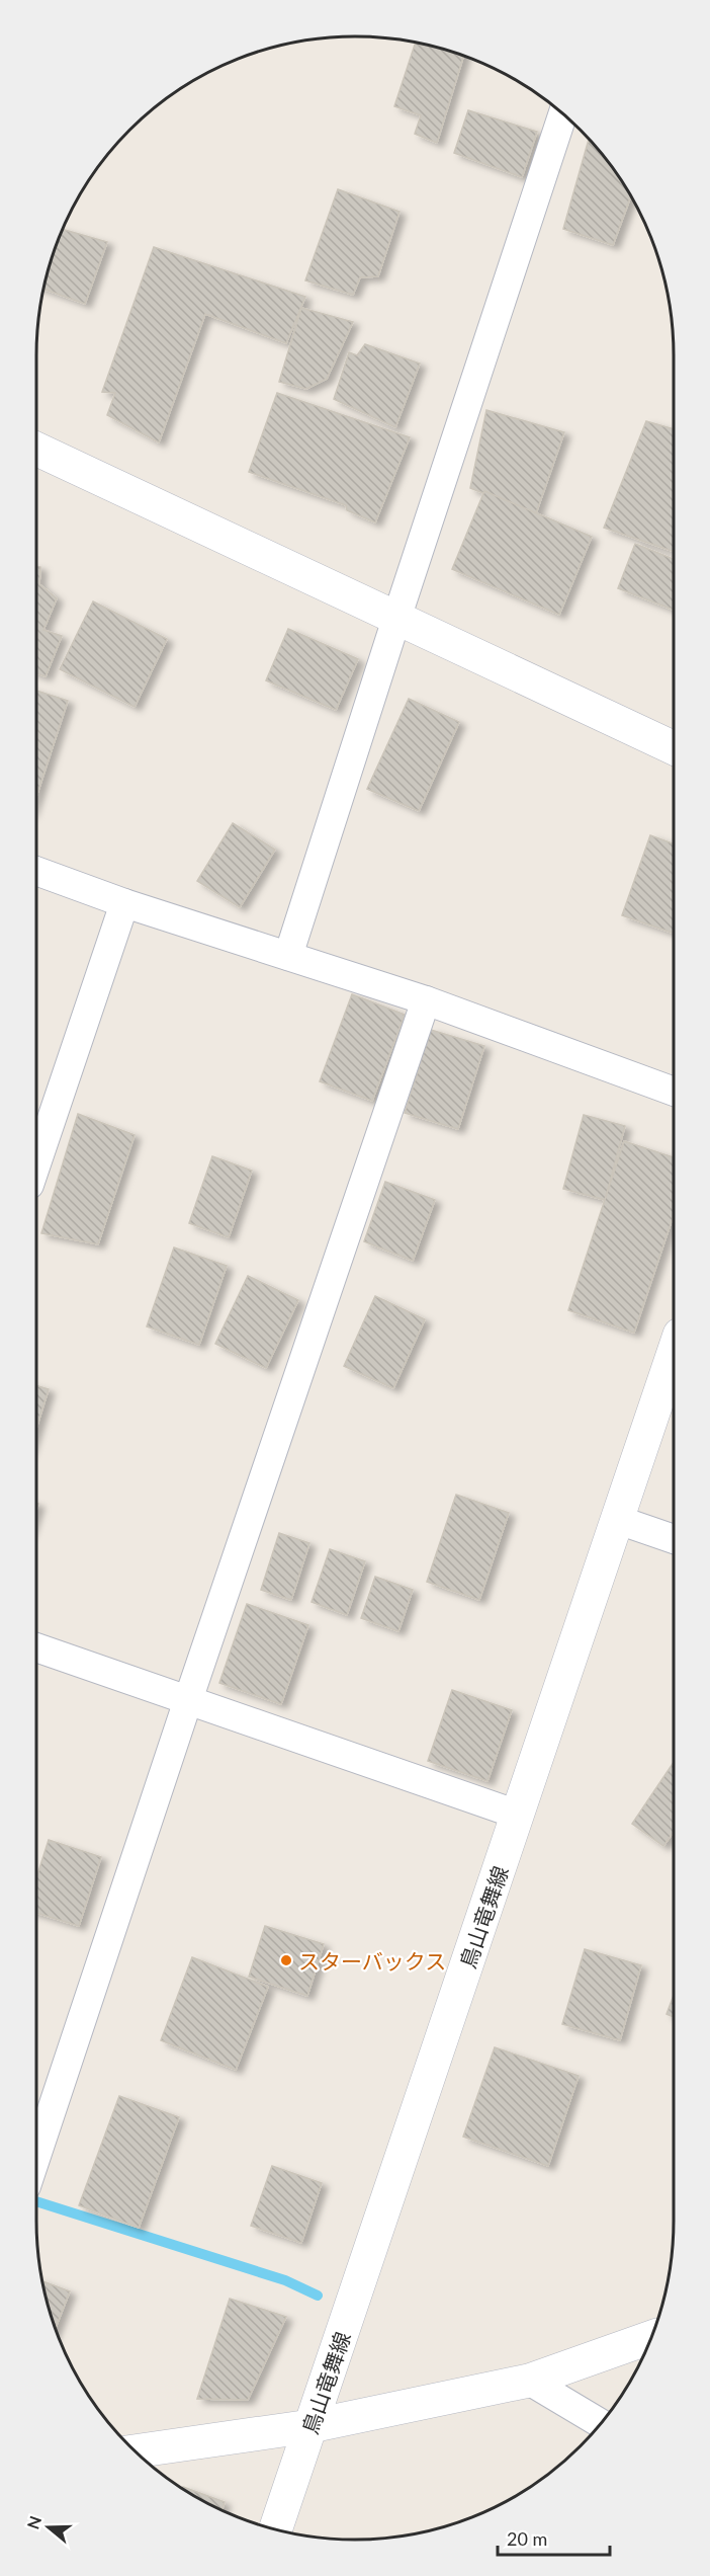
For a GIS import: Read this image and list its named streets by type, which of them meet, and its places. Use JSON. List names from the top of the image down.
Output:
{
  "streets": {
    "street": ["鳥山竜舞線"]
  },
  "places": ["スターバックス"],
  "scale_bar": "20 m",
  "north": "left"
}
